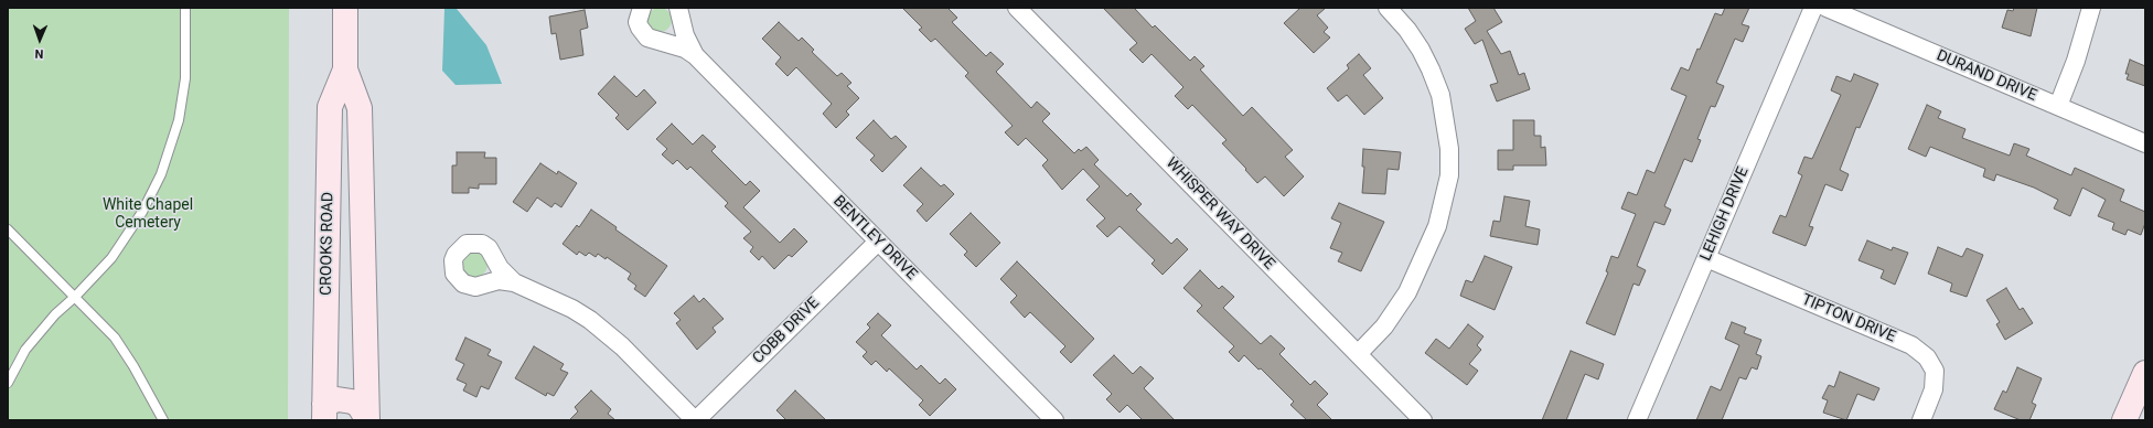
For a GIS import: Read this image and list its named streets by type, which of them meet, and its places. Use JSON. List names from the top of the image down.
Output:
{
  "streets": {
    "main road": ["CROOKS ROAD"],
    "street": [
      "DURAND DRIVE",
      "WHISPER WAY DRIVE",
      "LEHIGH DRIVE",
      "BENTLEY DRIVE",
      "TIPTON DRIVE",
      "COBB DRIVE"
    ]
  },
  "crossings": [
    ["LEHIGH DRIVE", "TIPTON DRIVE"],
    ["BENTLEY DRIVE", "COBB DRIVE"]
  ],
  "parks": ["White Chapel Cemetery"],
  "north": "bottom"
}
